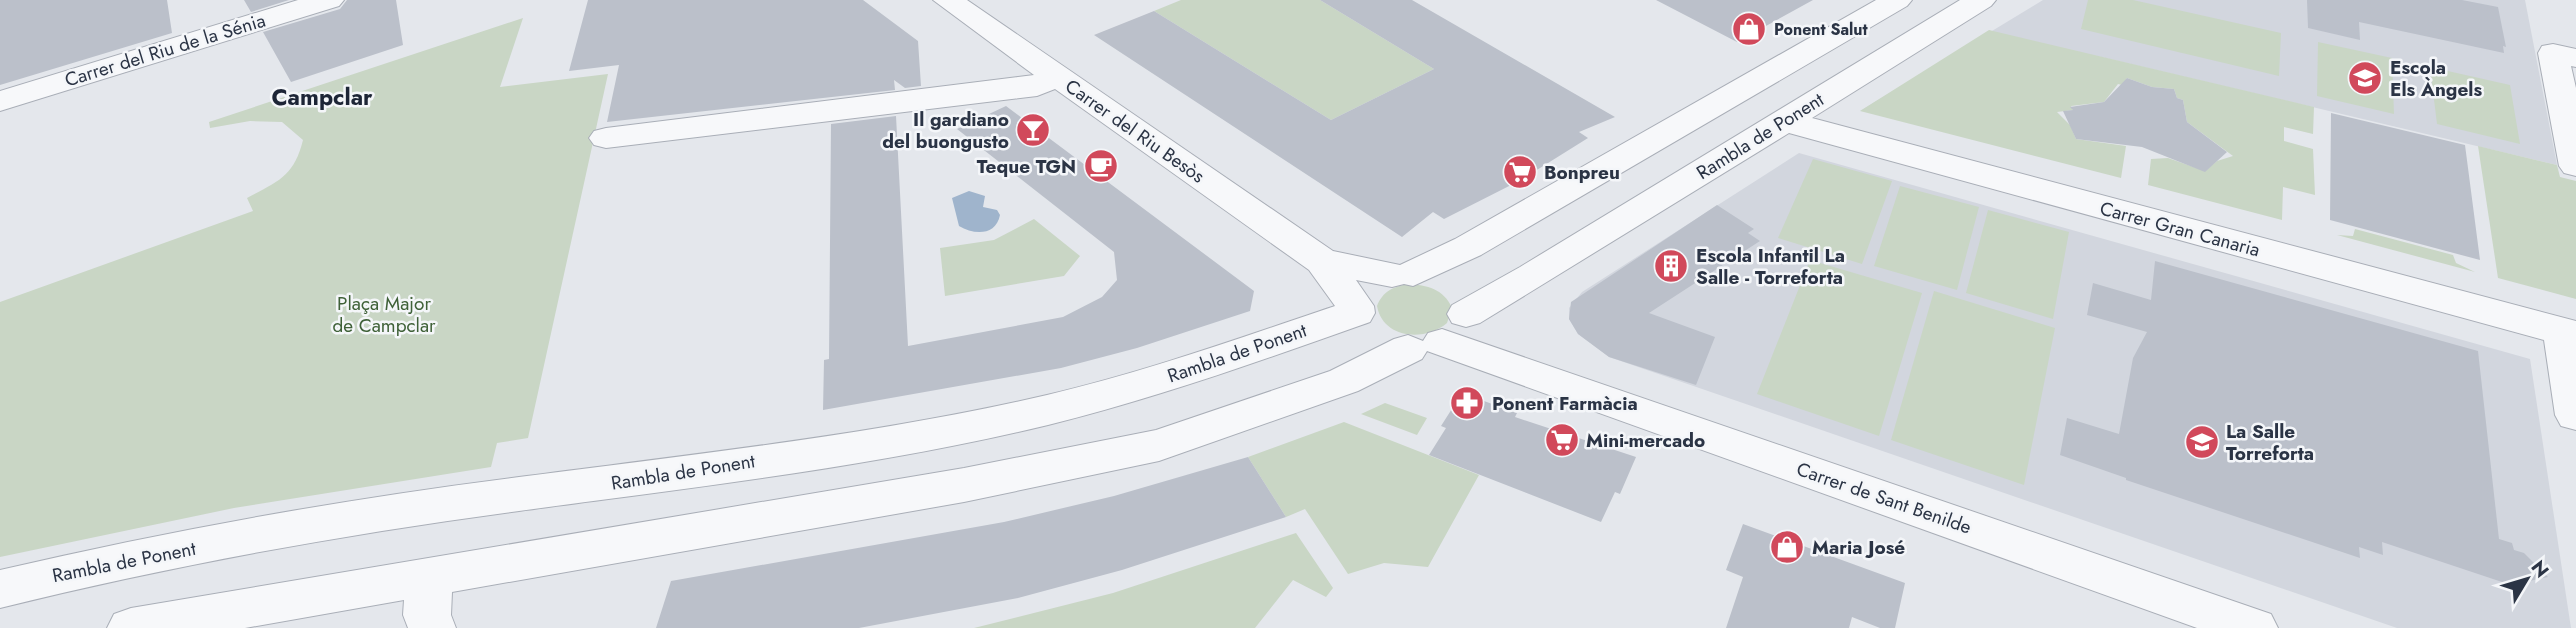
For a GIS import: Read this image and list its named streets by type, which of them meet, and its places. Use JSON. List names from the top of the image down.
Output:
{
  "streets": {
    "street": [
      "Carrer del Riu de la Sénia",
      "Carrer del Riu Besòs",
      "Rambla de Ponent",
      "Carrer Gran Canaria",
      "Carrer de Sant Benilde"
    ]
  },
  "crossings": [
    ["Carrer del Riu Besòs", "Rambla de Ponent"],
    ["Carrer del Riu Besòs", "Carrer de Sant Benilde"],
    ["Rambla de Ponent", "Carrer Gran Canaria"],
    ["Rambla de Ponent", "Carrer de Sant Benilde"]
  ],
  "districts": ["Campclar"],
  "parks": ["Plaça Major de Campclar"],
  "places": {
    "shop": ["Ponent Salut", "Maria José"],
    "school or university": ["Escola Els Àngels", "La Salle Torreforta"],
    "bar": ["Il gardiano del buongusto"],
    "cafe": ["Teque TGN"],
    "supermarket": ["Bonpreu", "Mini-mercado"],
    "building": ["Escola Infantil La Salle - Torreforta"],
    "pharmacy": ["Ponent Farmàcia"]
  },
  "north": "top right"
}
